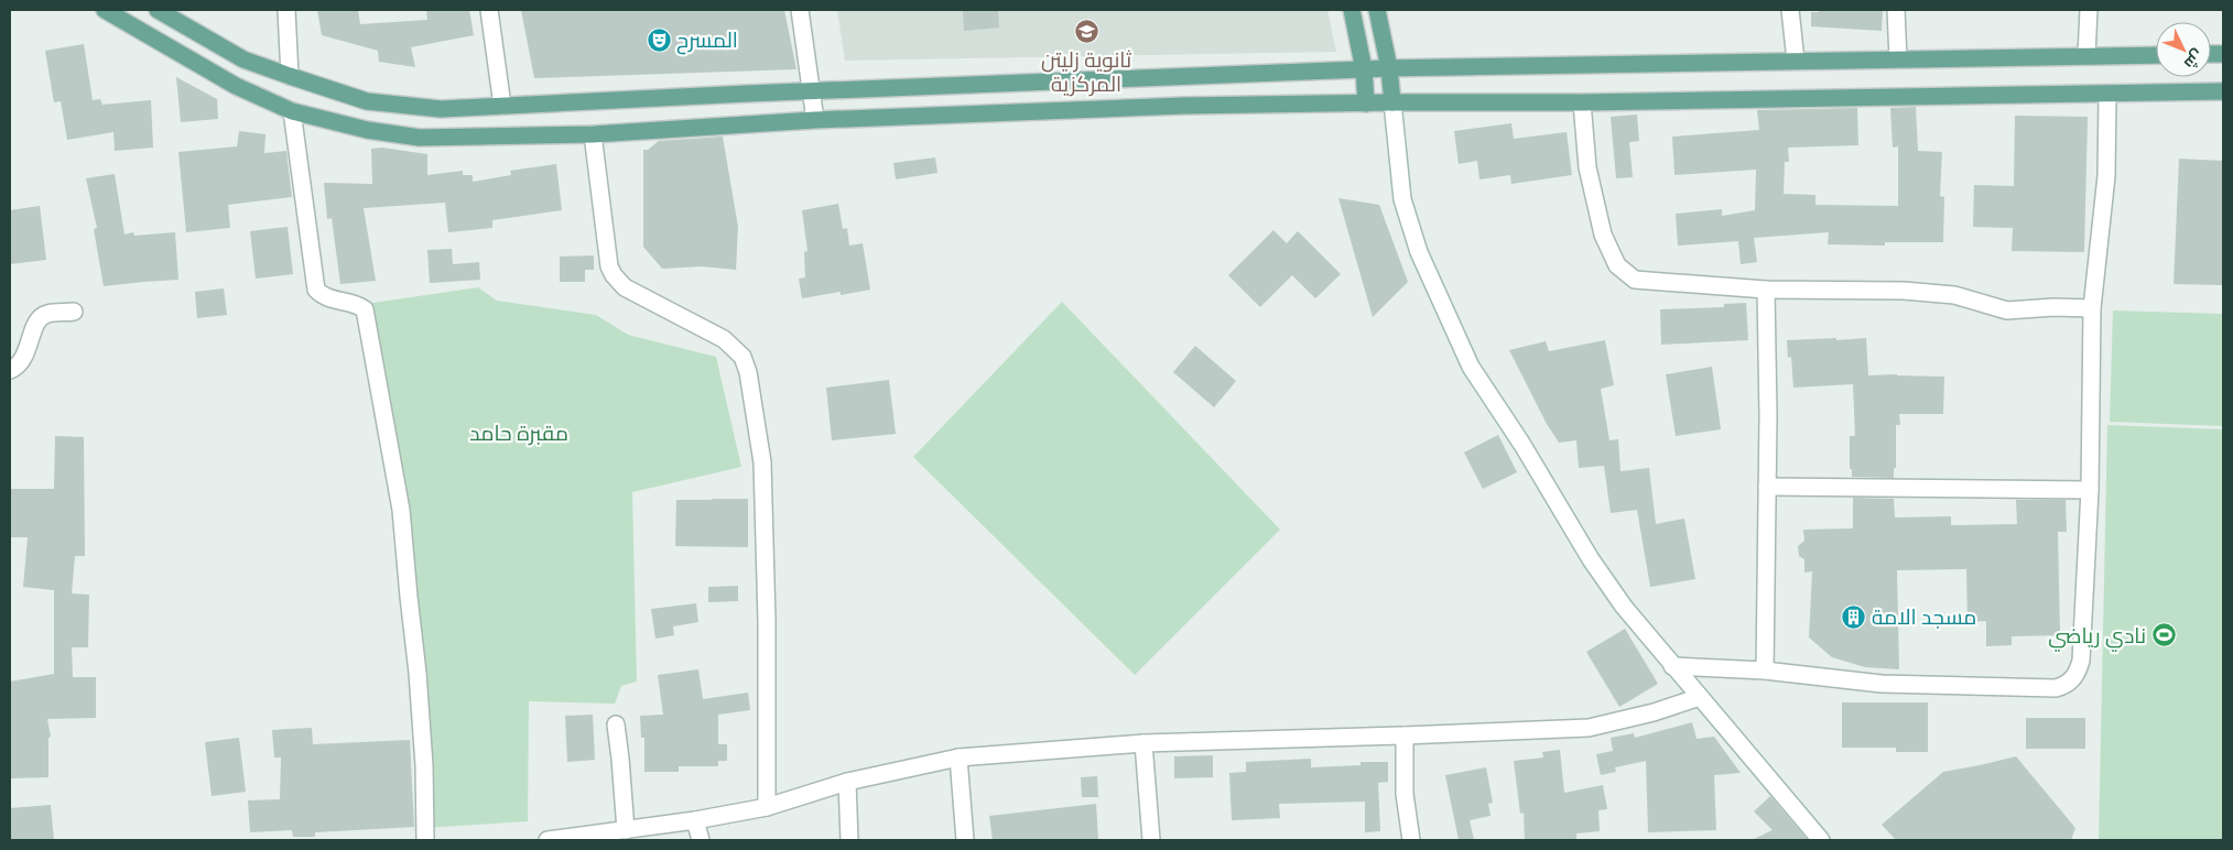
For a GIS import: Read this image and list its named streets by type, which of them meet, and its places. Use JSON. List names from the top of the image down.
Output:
{
  "parks": ["مقبرة حامد"],
  "places": {
    "school or university": ["ثانوية زليتن المركزية"],
    "theatre": ["المسرح"],
    "building": ["مسجد الامة"],
    "sports": ["نادي رياضي"]
  },
  "north": "bottom right"
}
